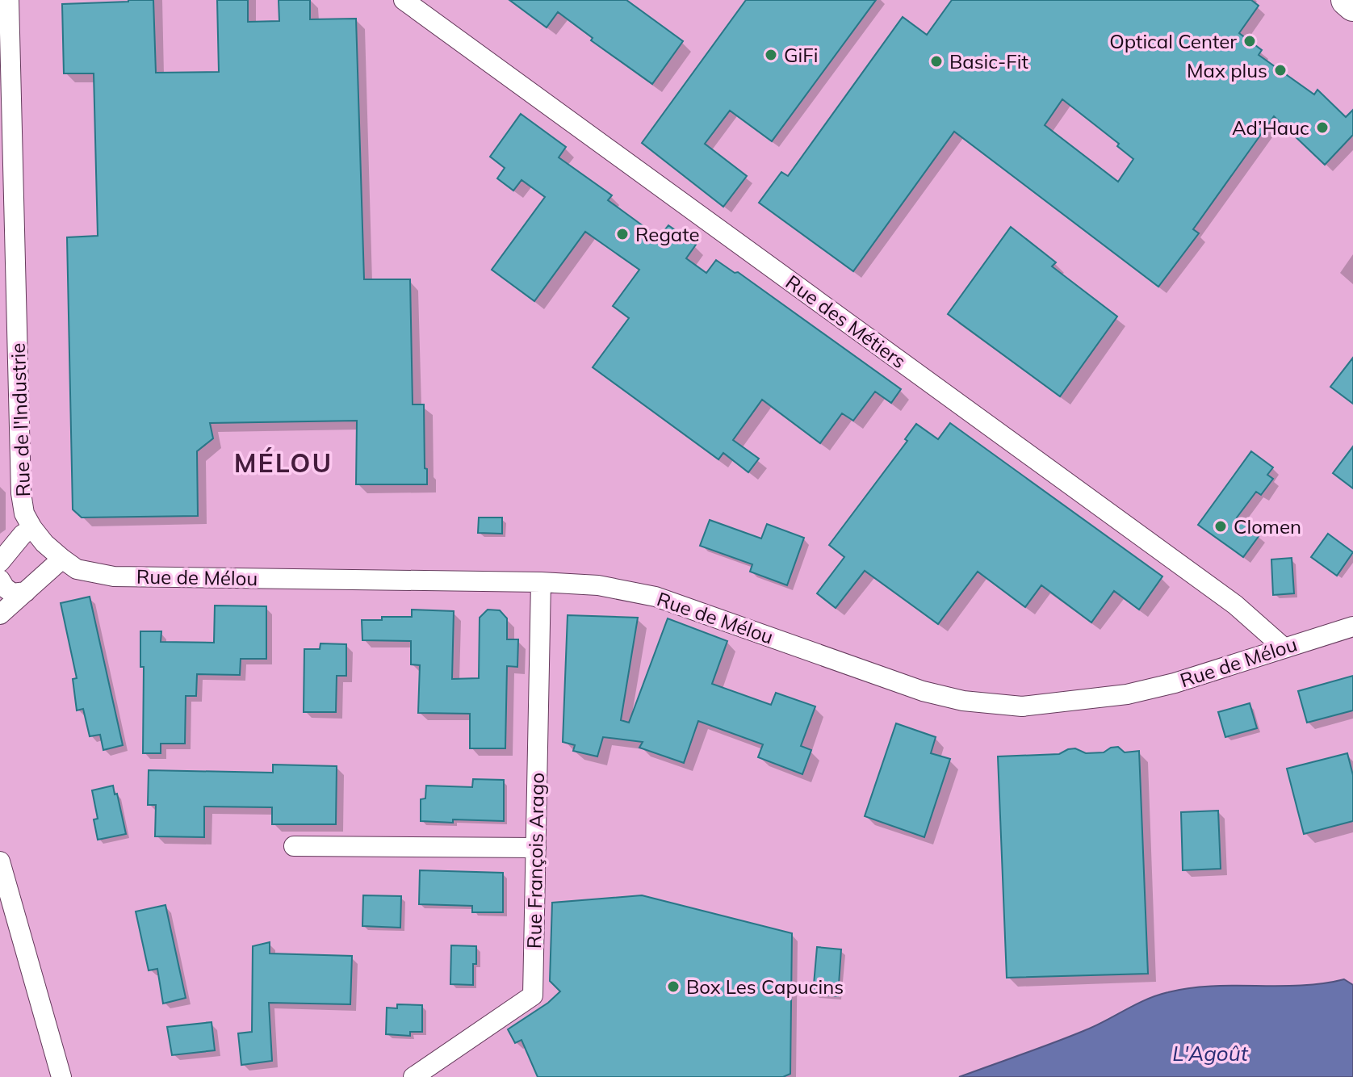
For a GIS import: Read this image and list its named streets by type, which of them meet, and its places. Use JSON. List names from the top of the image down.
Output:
{
  "streets": {
    "street": [
      "Rue des Métiers",
      "Rue de l'Industrie",
      "Rue de Mélou",
      "Rue François Arago"
    ]
  },
  "crossings": [
    ["Rue des Métiers", "Rue de Mélou"],
    ["Rue de l'Industrie", "Rue de Mélou"],
    ["Rue de Mélou", "Rue François Arago"]
  ],
  "districts": ["MÉLOU"],
  "water": ["L'Agoût"],
  "places": [
    "Optical Center",
    "GiFi",
    "Basic-Fit",
    "Max plus",
    "Ad’Hauc",
    "Regate",
    "Clomen",
    "Box Les Capucins"
  ]
}
